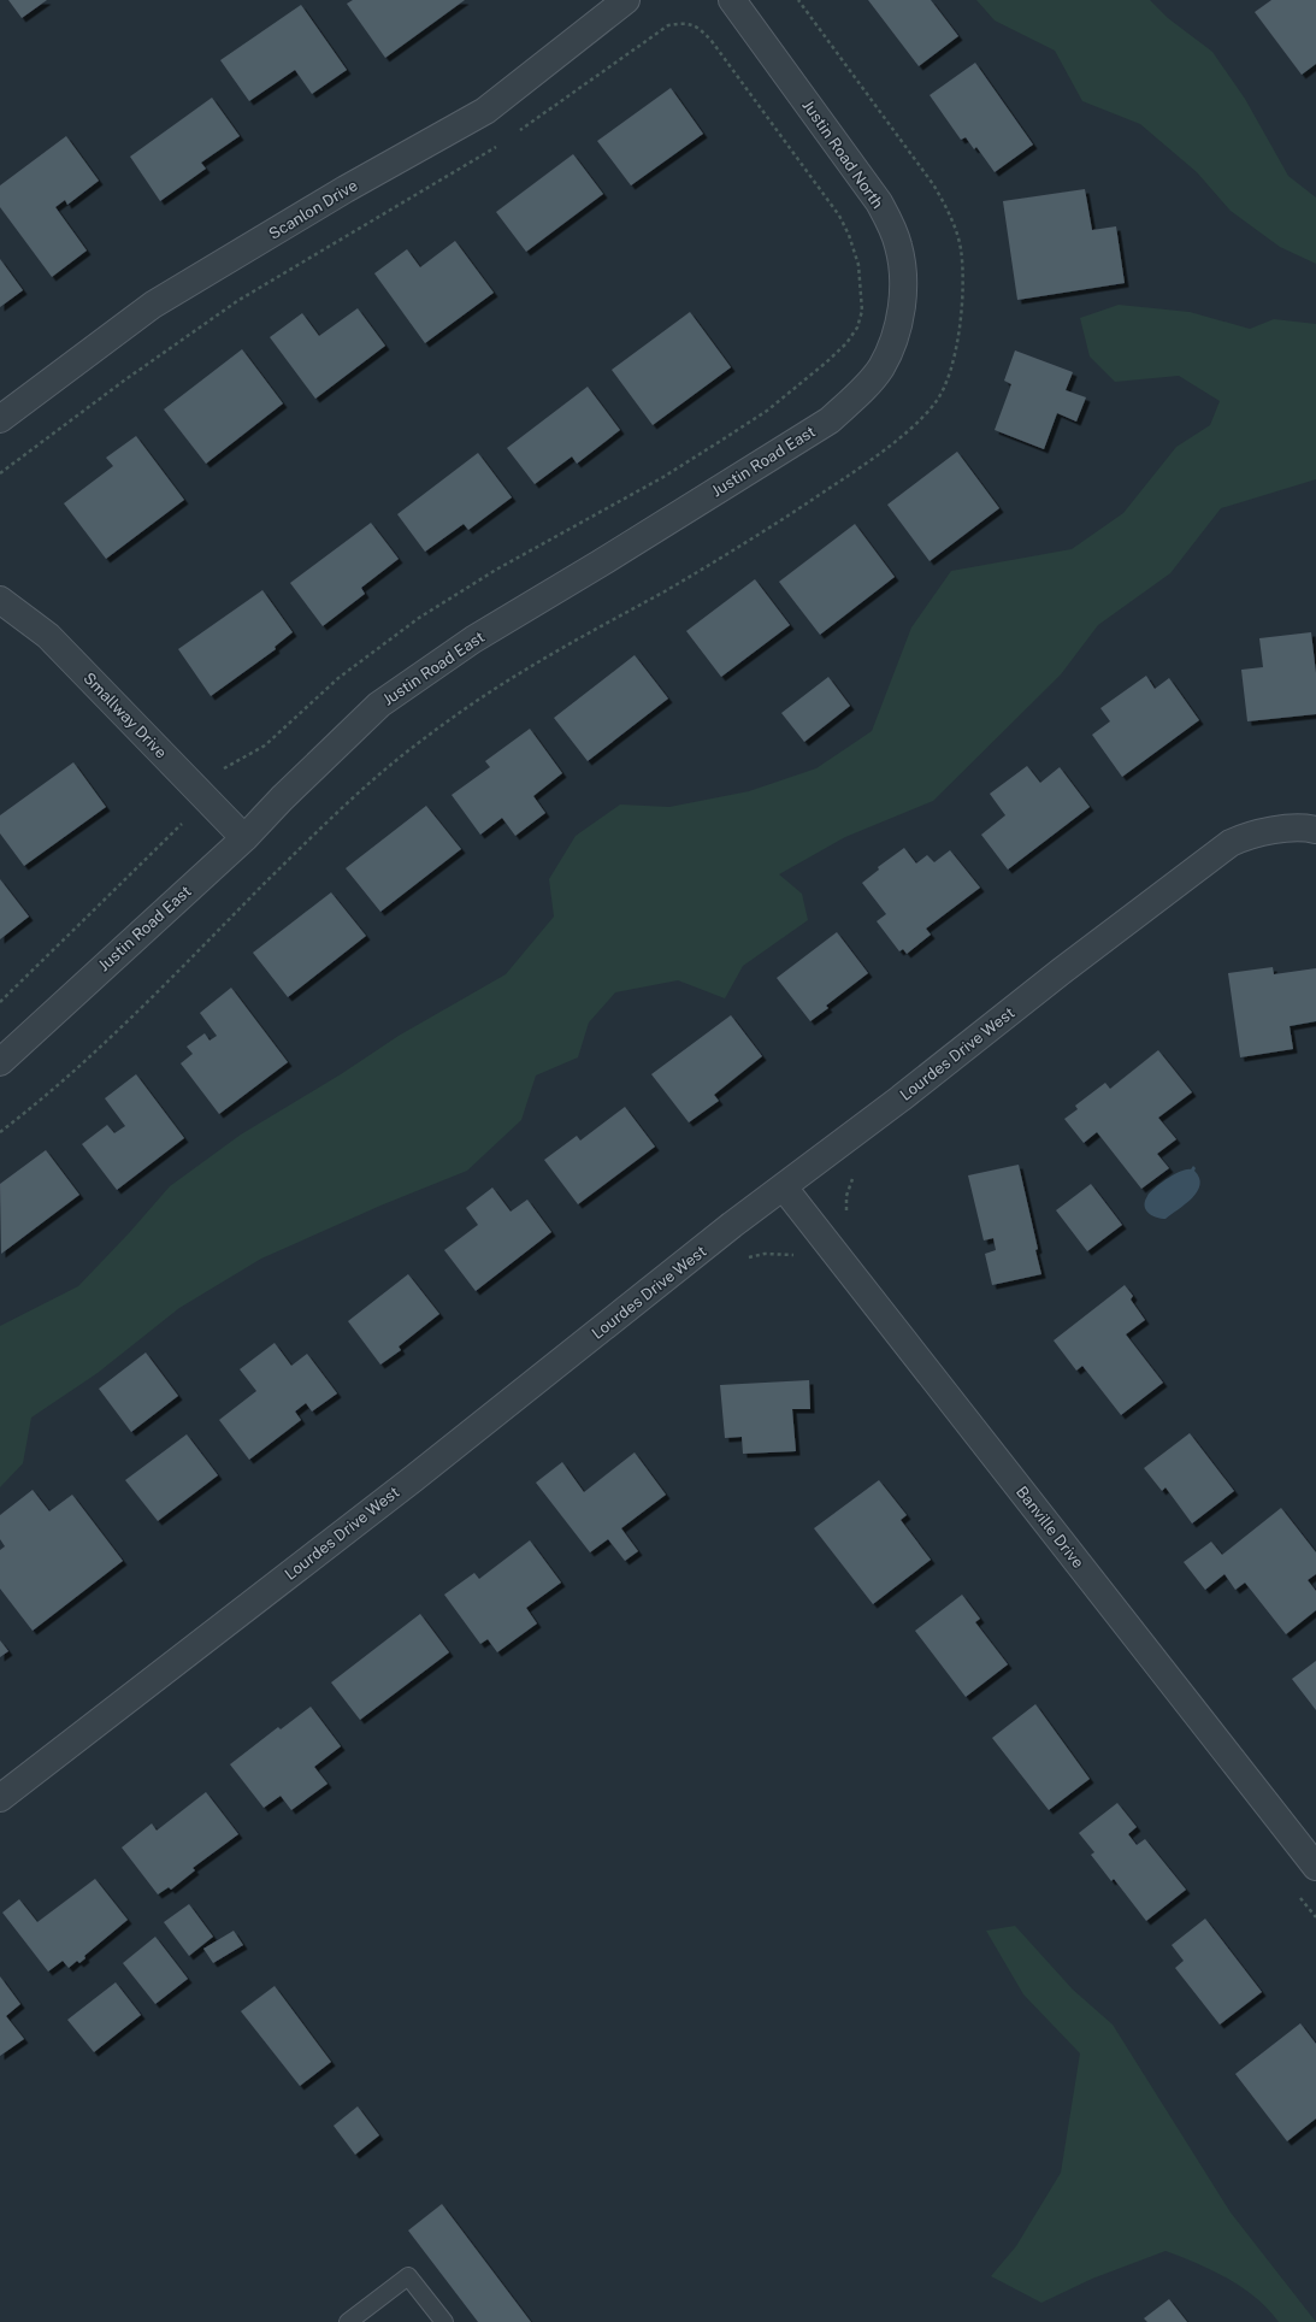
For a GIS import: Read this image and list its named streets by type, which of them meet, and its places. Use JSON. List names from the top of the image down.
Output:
{
  "streets": {
    "street": [
      "Justin Road North",
      "Scanlon Drive",
      "Justin Road East",
      "Smallway Drive",
      "Lourdes Drive West",
      "Banville Drive"
    ]
  },
  "crossings": [
    ["Justin Road North", "Justin Road East"],
    ["Justin Road East", "Smallway Drive"],
    ["Lourdes Drive West", "Banville Drive"]
  ]
}
